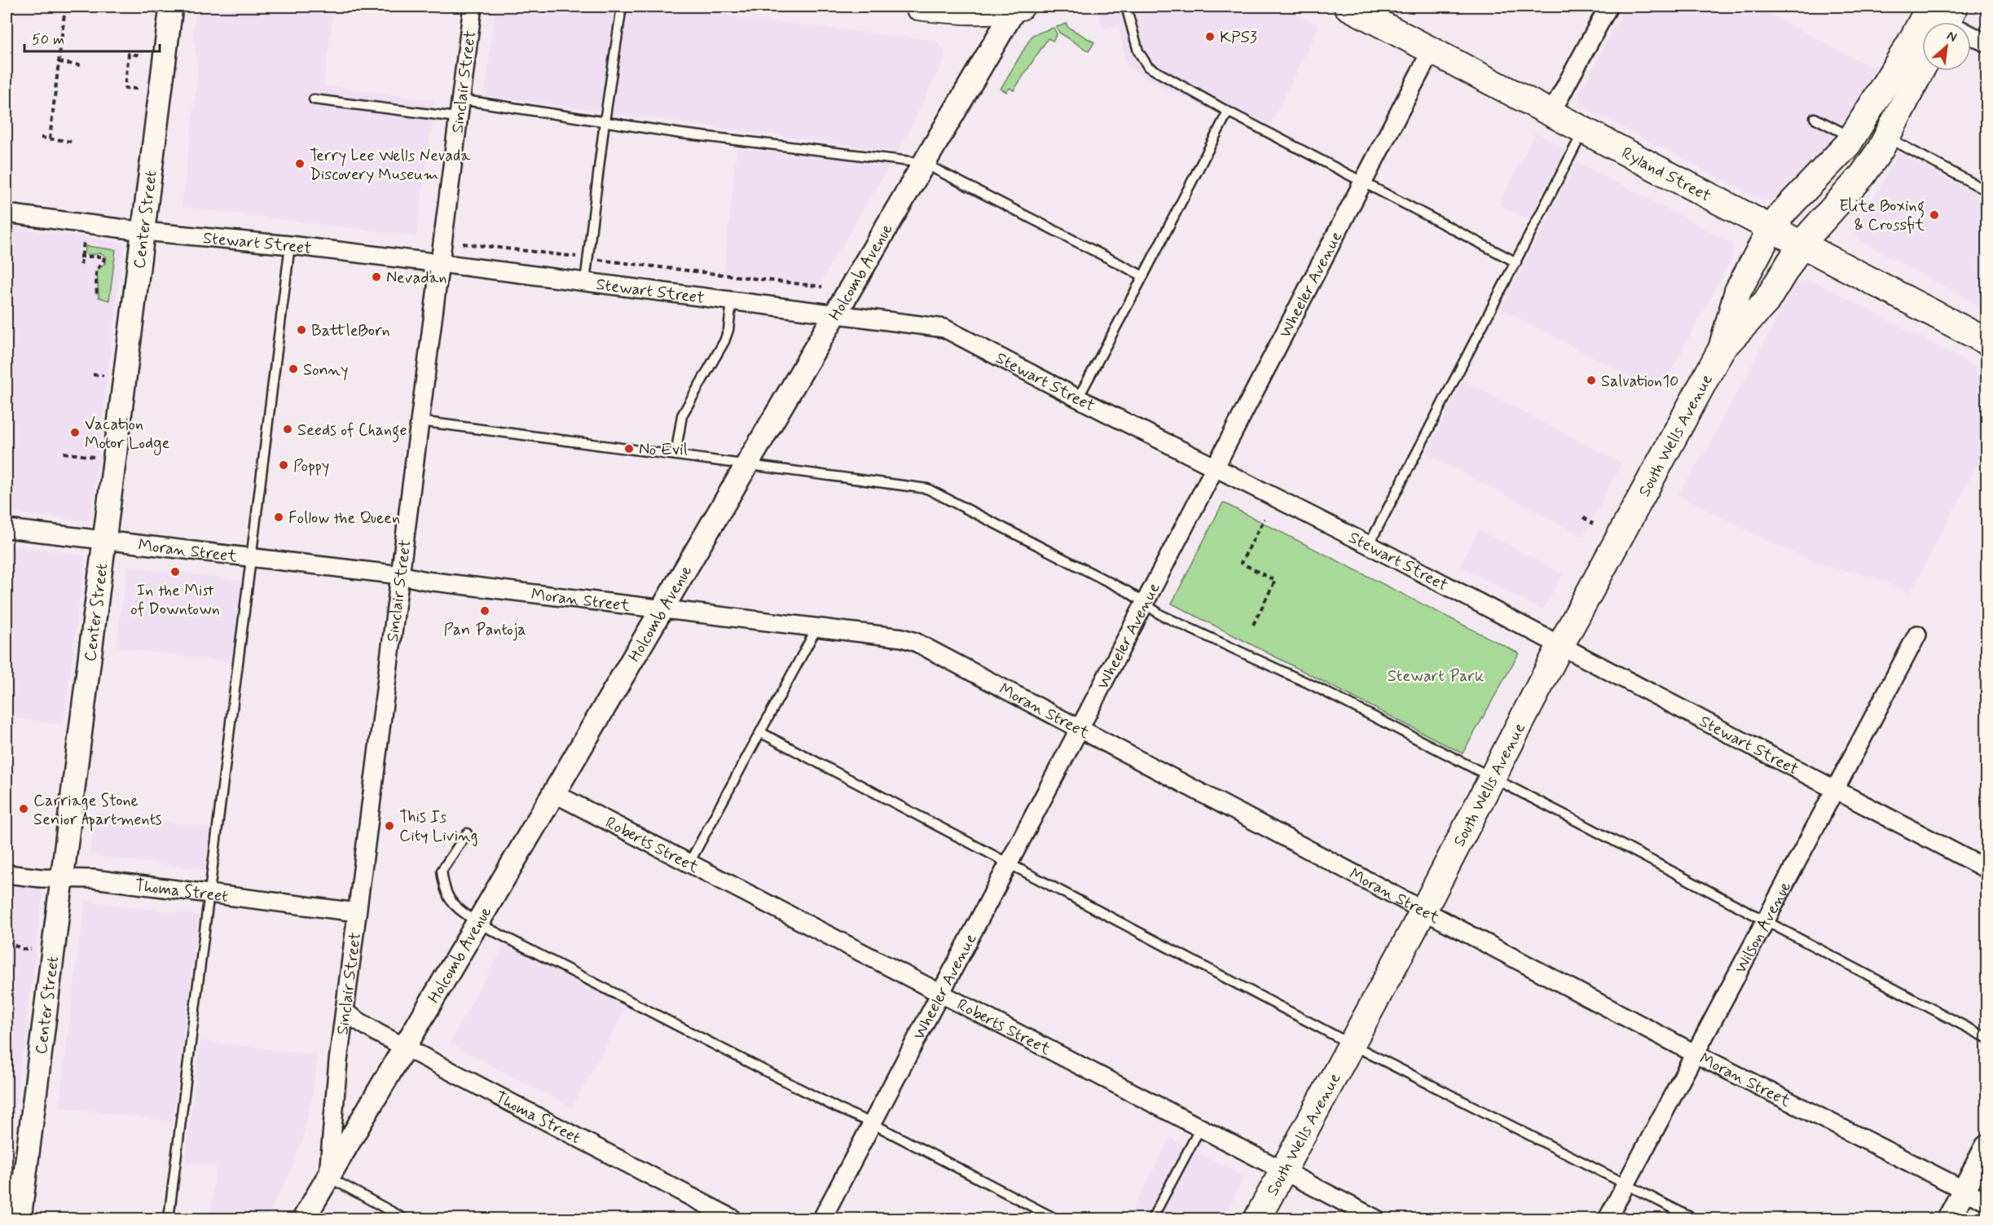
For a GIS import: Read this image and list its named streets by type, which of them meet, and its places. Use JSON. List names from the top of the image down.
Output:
{
  "streets": {
    "main road": ["Ryland Street", "South Wells Avenue"],
    "street": [
      "Sinclair Street",
      "Center Street",
      "Stewart Street",
      "Holcomb Avenue",
      "Wheeler Avenue",
      "Moran Street",
      "Roberts Street",
      "Thoma Street",
      "Wilson Avenue"
    ]
  },
  "crossings": [
    ["Sinclair Street", "Stewart Street"],
    ["Sinclair Street", "Holcomb Avenue"],
    ["Sinclair Street", "Moran Street"],
    ["Sinclair Street", "Thoma Street"],
    ["Ryland Street", "Wheeler Avenue"],
    ["Ryland Street", "South Wells Avenue"],
    ["Center Street", "Stewart Street"],
    ["Center Street", "Moran Street"],
    ["Center Street", "Thoma Street"],
    ["Stewart Street", "Holcomb Avenue"],
    ["Stewart Street", "Wheeler Avenue"],
    ["Stewart Street", "South Wells Avenue"],
    ["Stewart Street", "Wilson Avenue"],
    ["Holcomb Avenue", "Moran Street"],
    ["Holcomb Avenue", "Roberts Street"],
    ["Holcomb Avenue", "Thoma Street"],
    ["Wheeler Avenue", "Moran Street"],
    ["Wheeler Avenue", "Roberts Street"],
    ["South Wells Avenue", "Moran Street"],
    ["South Wells Avenue", "Roberts Street"],
    ["Moran Street", "Wilson Avenue"]
  ],
  "parks": ["Stewart Park"],
  "places": [
    "KPS3",
    "Terry Lee Wells Nevada Discovery Museum",
    "Elite Boxing & Crossfit",
    "Nevadan",
    "BattleBorn",
    "Sonny",
    "Salvation10",
    "Seeds of Change",
    "Vacation Motor Lodge",
    "No Evil",
    "Poppy",
    "Follow the Queen",
    "In the Mist of Downtown",
    "Pan Pantoja",
    "Carriage Stone Senior Apartments",
    "This Is City Living"
  ],
  "scale_bar": "50 m",
  "north": "top right"
}
